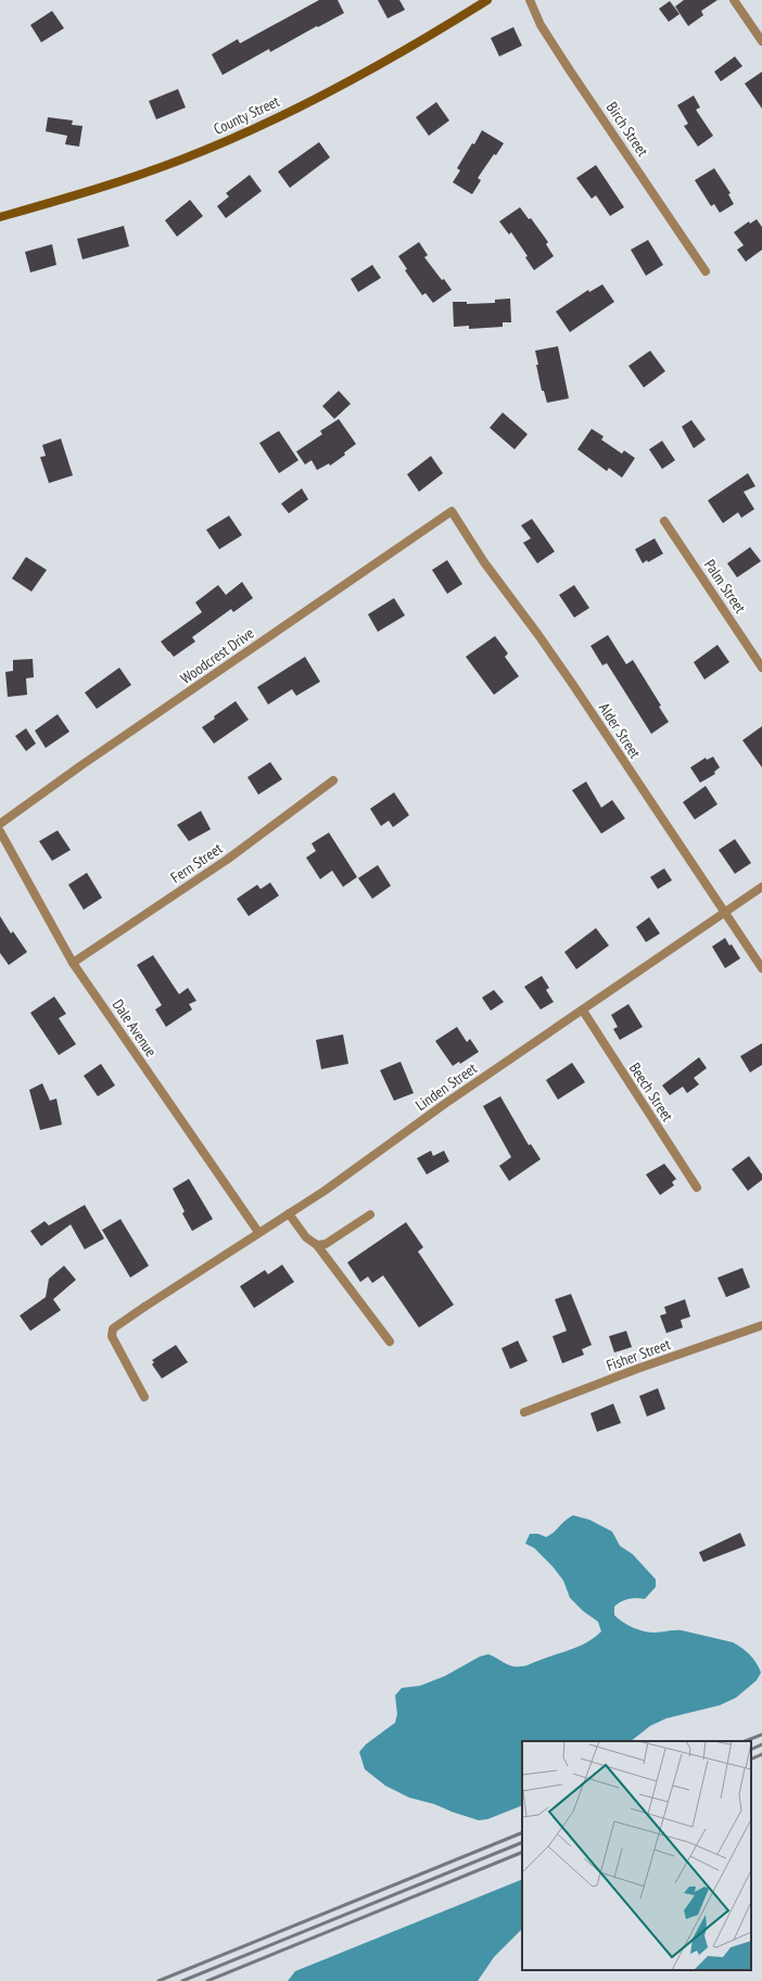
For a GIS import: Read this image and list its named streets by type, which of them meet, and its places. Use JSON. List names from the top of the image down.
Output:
{
  "streets": {
    "main road": ["County Street"],
    "street": [
      "Birch Street",
      "Palm Street",
      "Woodcrest Drive",
      "Alder Street",
      "Fern Street",
      "Dale Avenue",
      "Linden Street",
      "Beech Street",
      "Fisher Street"
    ]
  },
  "crossings": [
    ["Woodcrest Drive", "Alder Street"],
    ["Alder Street", "Linden Street"],
    ["Fern Street", "Dale Avenue"],
    ["Dale Avenue", "Linden Street"],
    ["Linden Street", "Beech Street"]
  ]
}
